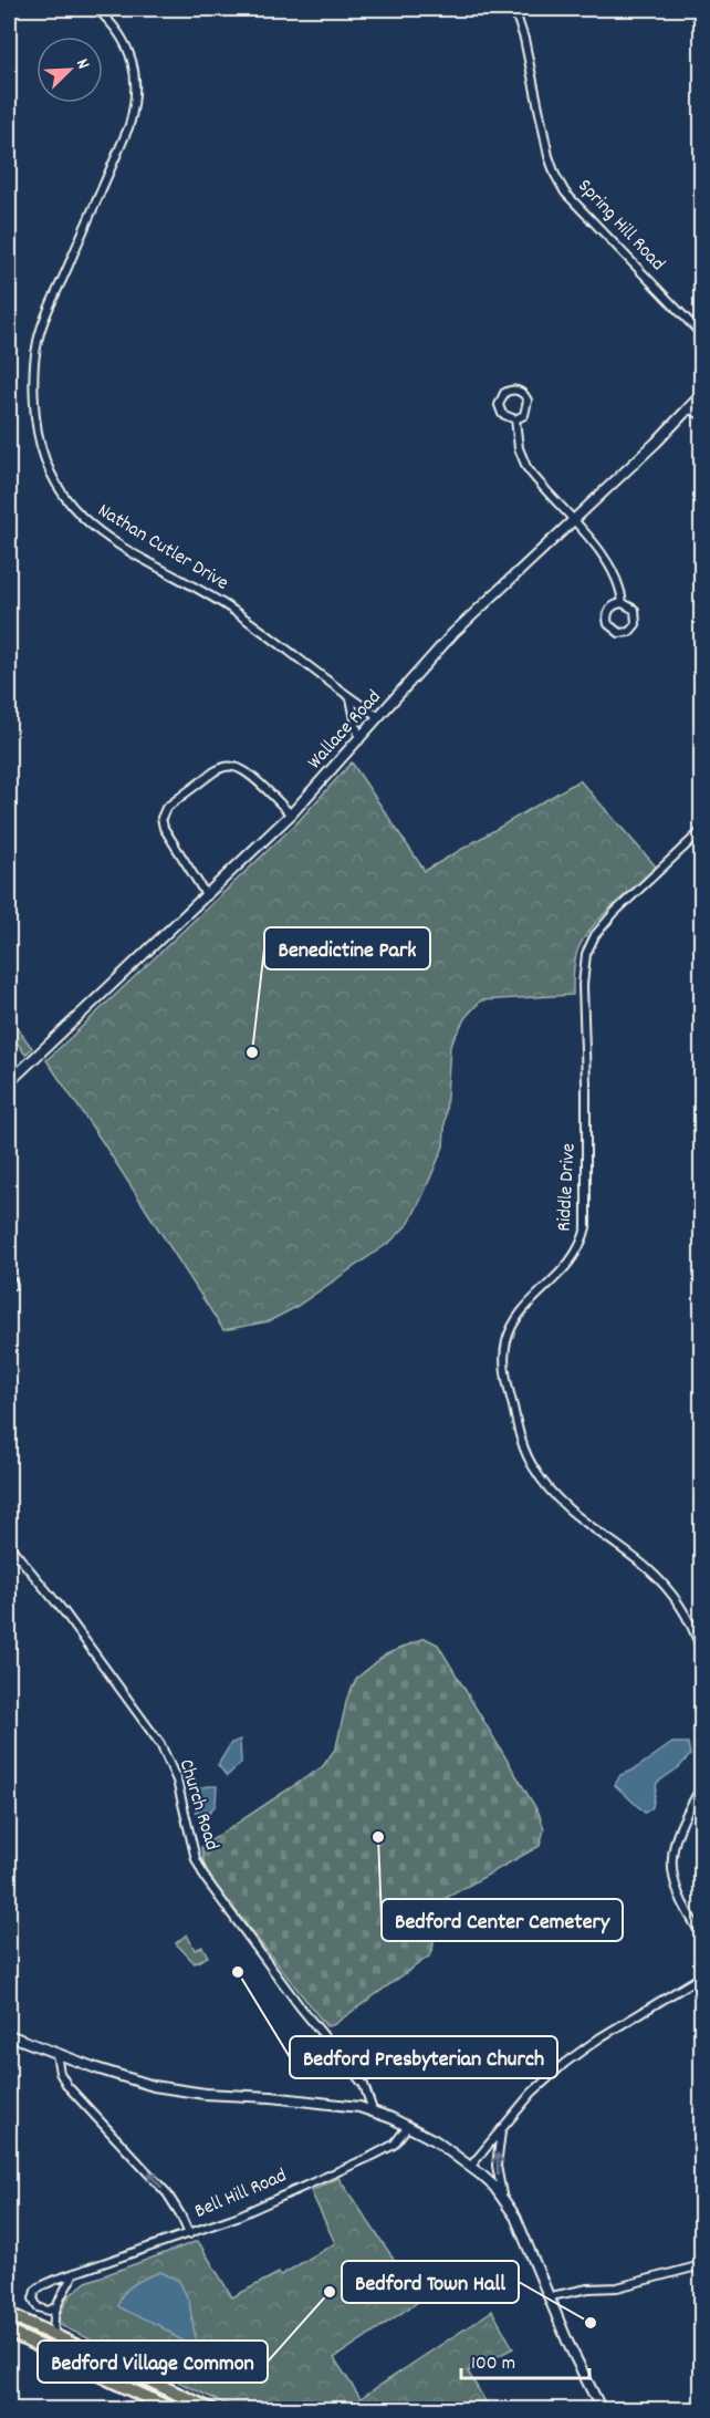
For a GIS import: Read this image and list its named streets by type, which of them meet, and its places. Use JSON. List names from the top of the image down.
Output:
{
  "streets": {
    "street": [
      "Spring Hill Road",
      "Nathan Cutler Drive",
      "Wallace Road",
      "Riddle Drive",
      "Church Road",
      "Bell Hill Road"
    ]
  },
  "crossings": [
    ["Nathan Cutler Drive", "Wallace Road"]
  ],
  "places": [
    "Benedictine Park",
    "Bedford Center Cemetery",
    "Bedford Presbyterian Church",
    "Bedford Village Common",
    "Bedford Town Hall"
  ],
  "scale_bar": "100 m",
  "north": "top right"
}
